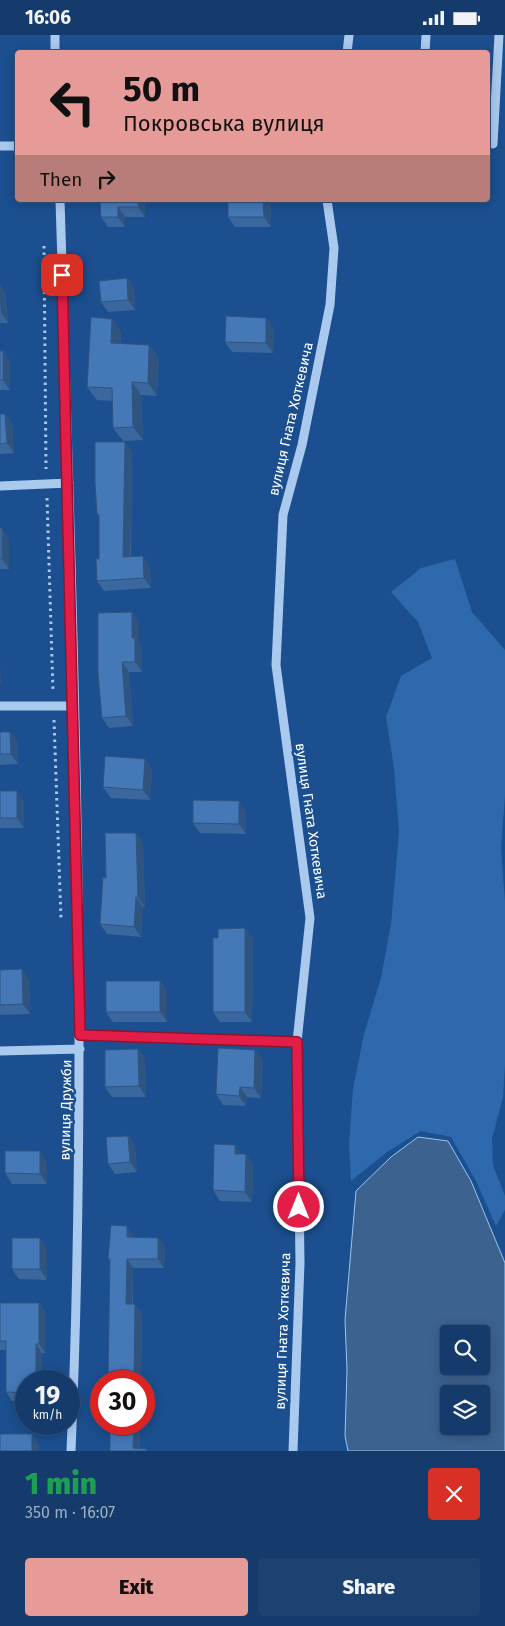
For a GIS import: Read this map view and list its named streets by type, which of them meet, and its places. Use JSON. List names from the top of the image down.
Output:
{
  "streets": {
    "street": ["вулиця Гната Хоткевича", "вулиця Дружби"]
  },
  "page": {
    "status": "16:06",
    "turn": ["50 m", "Покровська вулиця"],
    "then": "Then",
    "speed": "19 km/h",
    "limit": "30",
    "heading": ["1 min", "350 m · 16:07"],
    "buttons": ["Exit", "Share"]
  }
}
